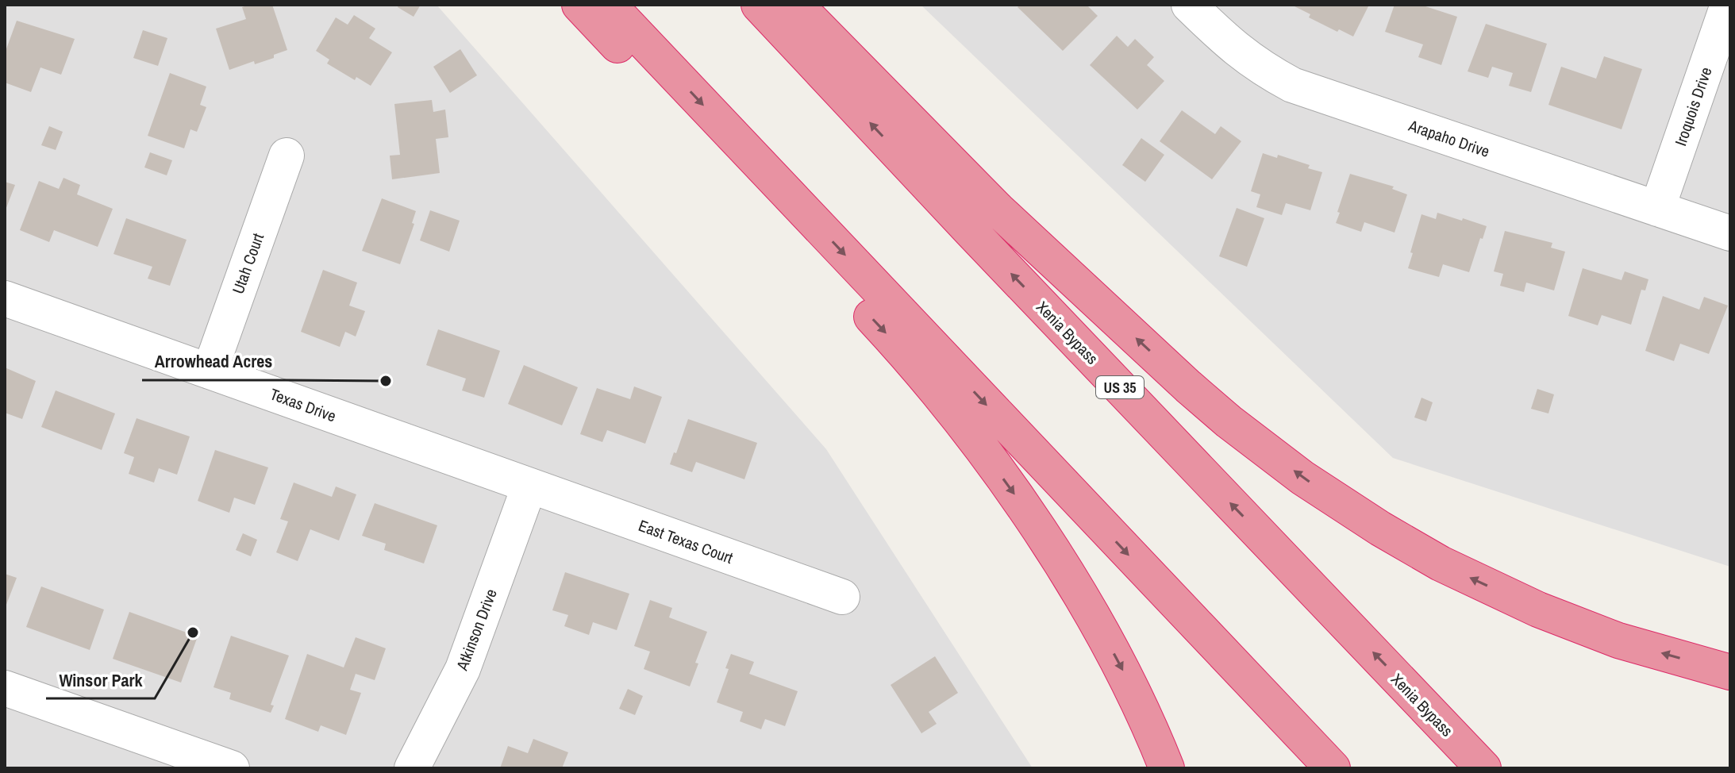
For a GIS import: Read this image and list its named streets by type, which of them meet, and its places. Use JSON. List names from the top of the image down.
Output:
{
  "streets": {
    "highway": ["Xenia Bypass", "US 35"],
    "street": [
      "Iroquois Drive",
      "Arapaho Drive",
      "Utah Court",
      "Texas Drive",
      "East Texas Court",
      "Atkinson Drive"
    ]
  },
  "crossings": [
    ["Iroquois Drive", "Arapaho Drive"],
    ["Utah Court", "Texas Drive"],
    ["Texas Drive", "East Texas Court"],
    ["Texas Drive", "Atkinson Drive"],
    ["East Texas Court", "Atkinson Drive"]
  ],
  "places": ["Arrowhead Acres", "Winsor Park"]
}
